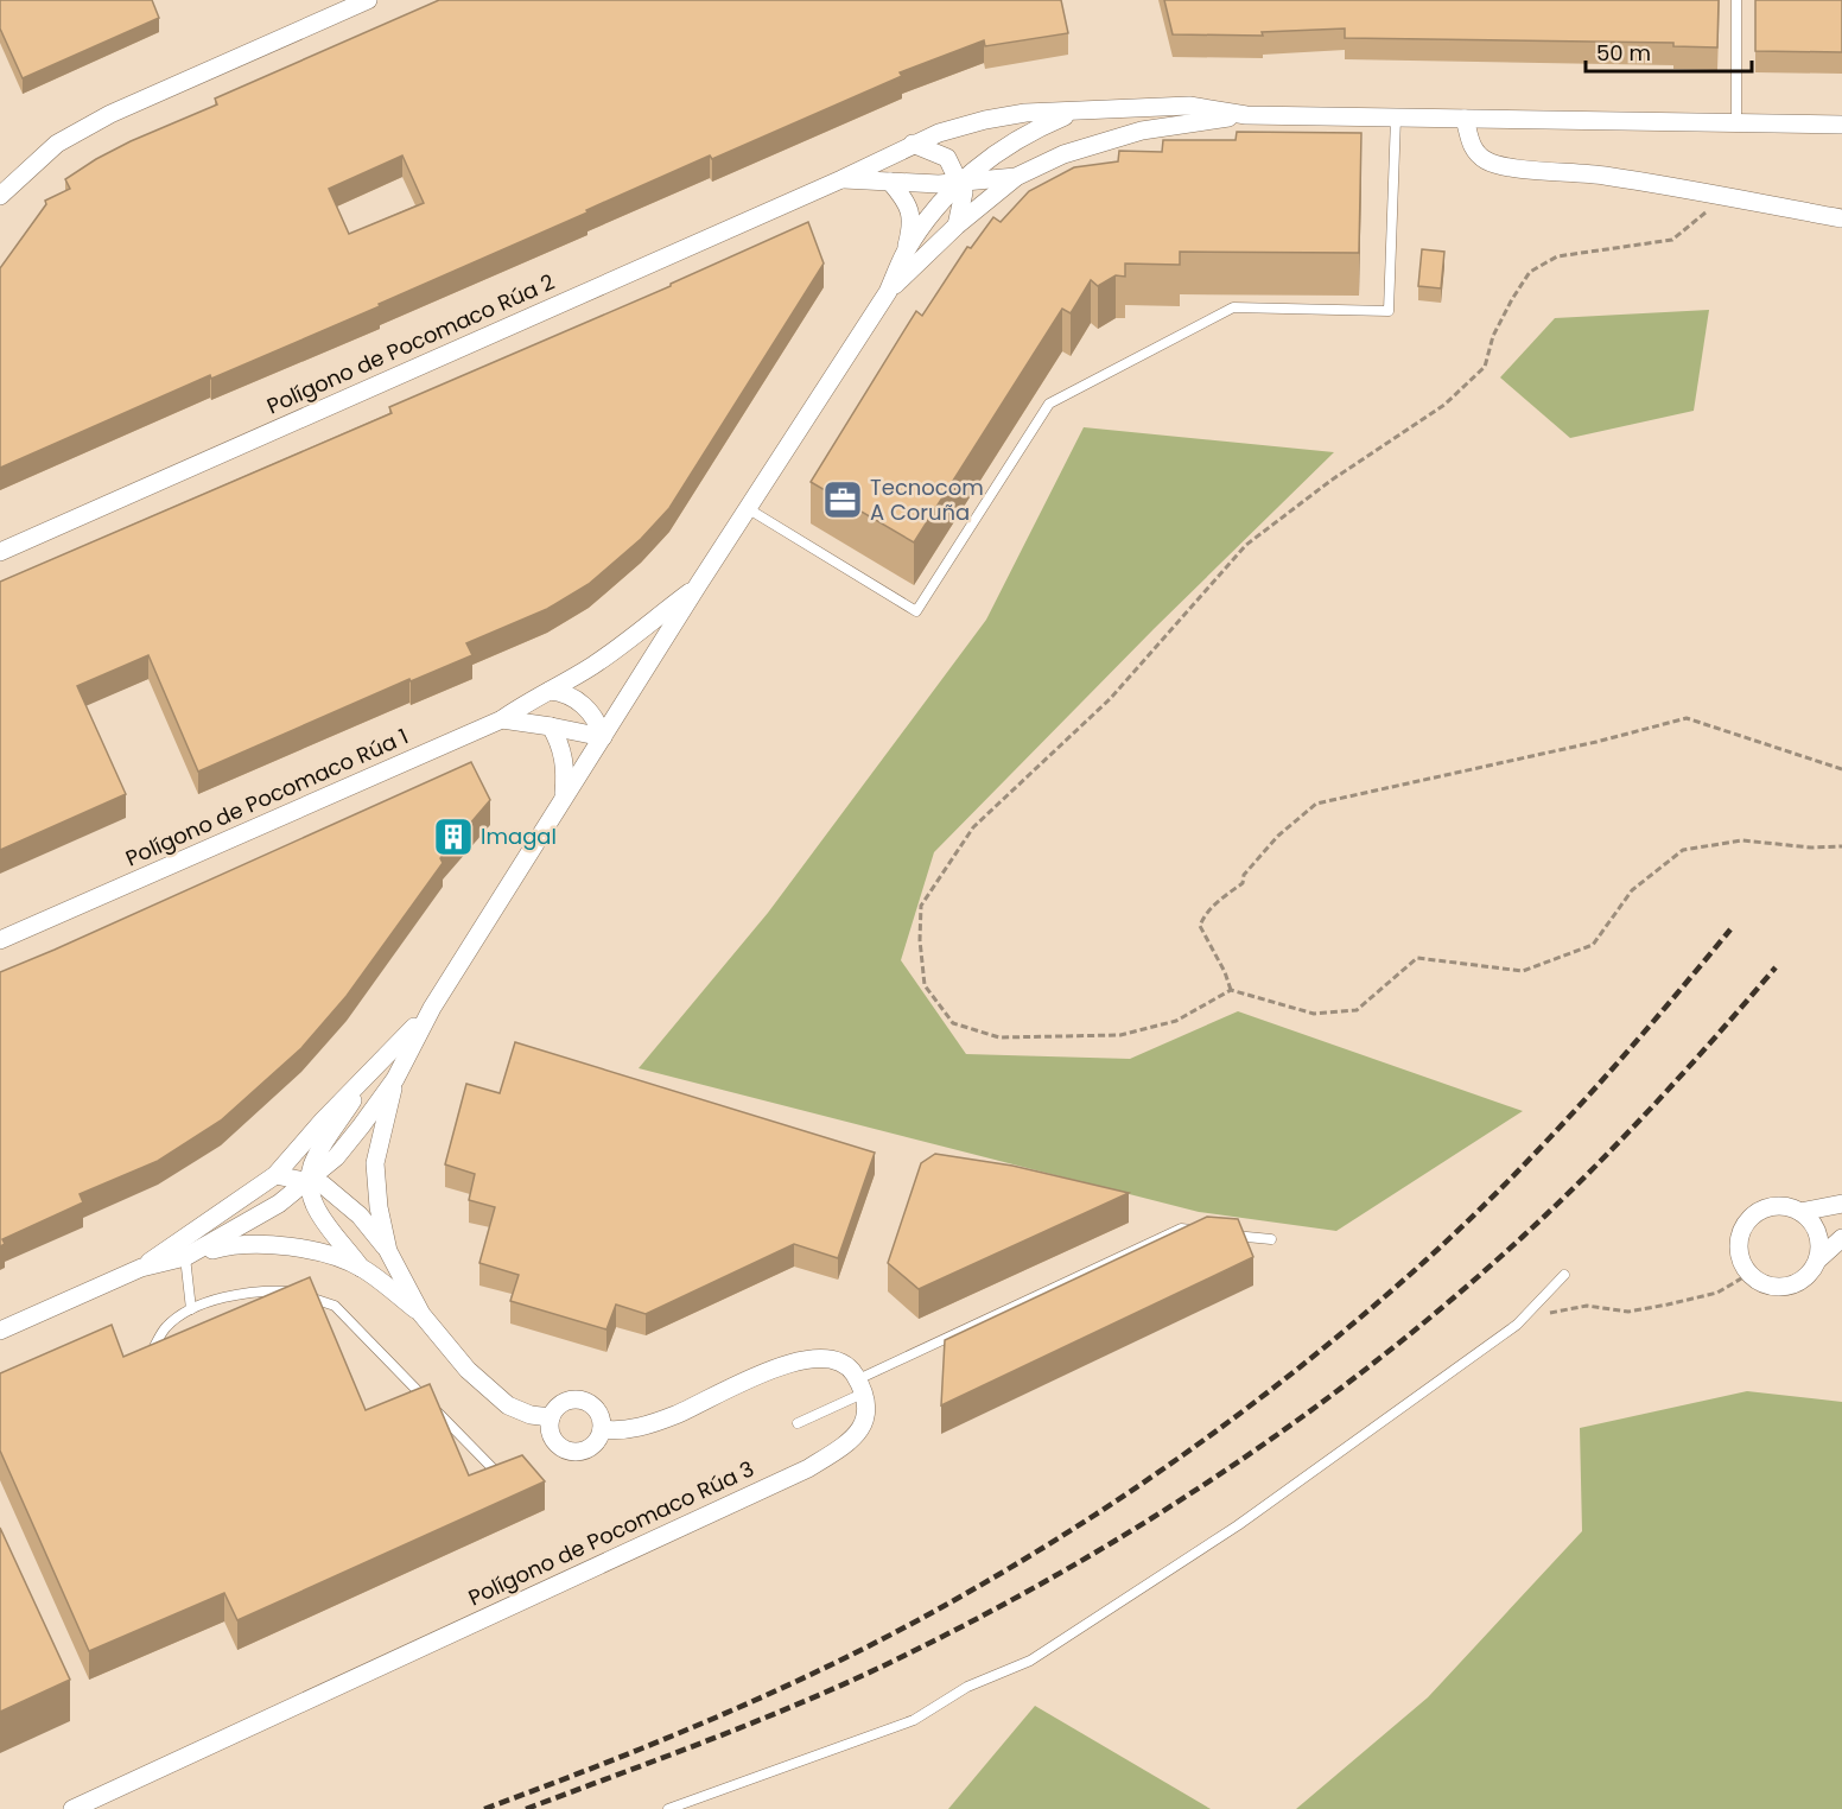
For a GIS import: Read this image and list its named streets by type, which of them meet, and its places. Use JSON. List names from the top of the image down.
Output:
{
  "streets": {
    "street": ["Polígono de Pocomaco Rúa 2", "Polígono de Pocomaco Rúa 1", "Polígono de Pocomaco Rúa 3"]
  },
  "places": {
    "office": ["Tecnocom A Coruña"],
    "building": ["Imagal"]
  },
  "scale_bar": "50 m"
}
